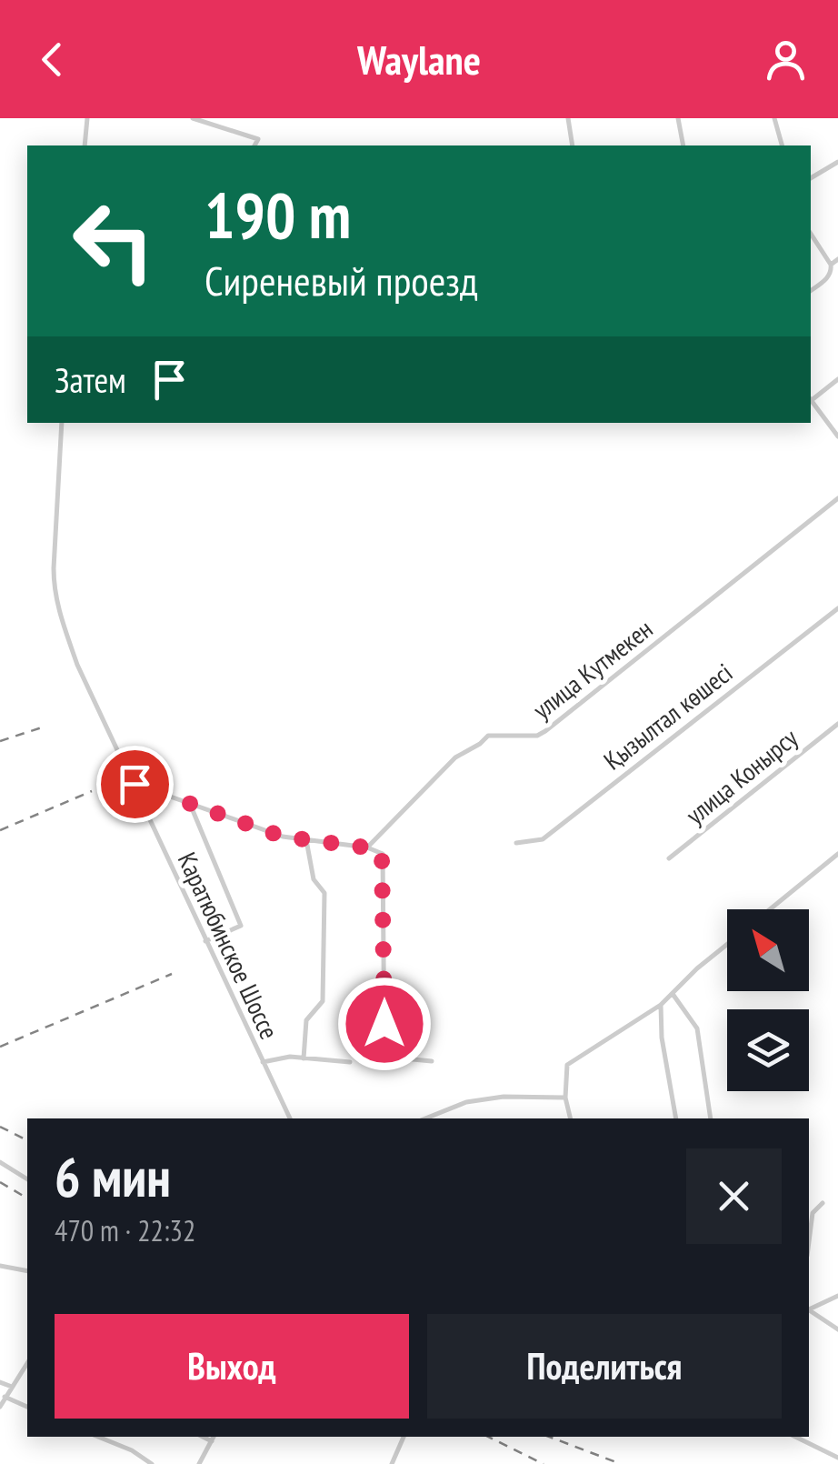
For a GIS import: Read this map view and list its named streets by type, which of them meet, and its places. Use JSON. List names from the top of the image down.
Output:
{
  "streets": {
    "street": [
      "улица Кутмекен",
      "Қызылтал көшесі",
      "улица Конырсу",
      "Каратюбинское Шоссе"
    ]
  },
  "north": "top left",
  "page": {
    "header": "Waylane",
    "turn": ["190 m", "Сиреневый проезд"],
    "then": "Затем",
    "heading": ["6 мин", "470 m · 22:32"],
    "buttons": ["Выход", "Поделиться"]
  }
}
